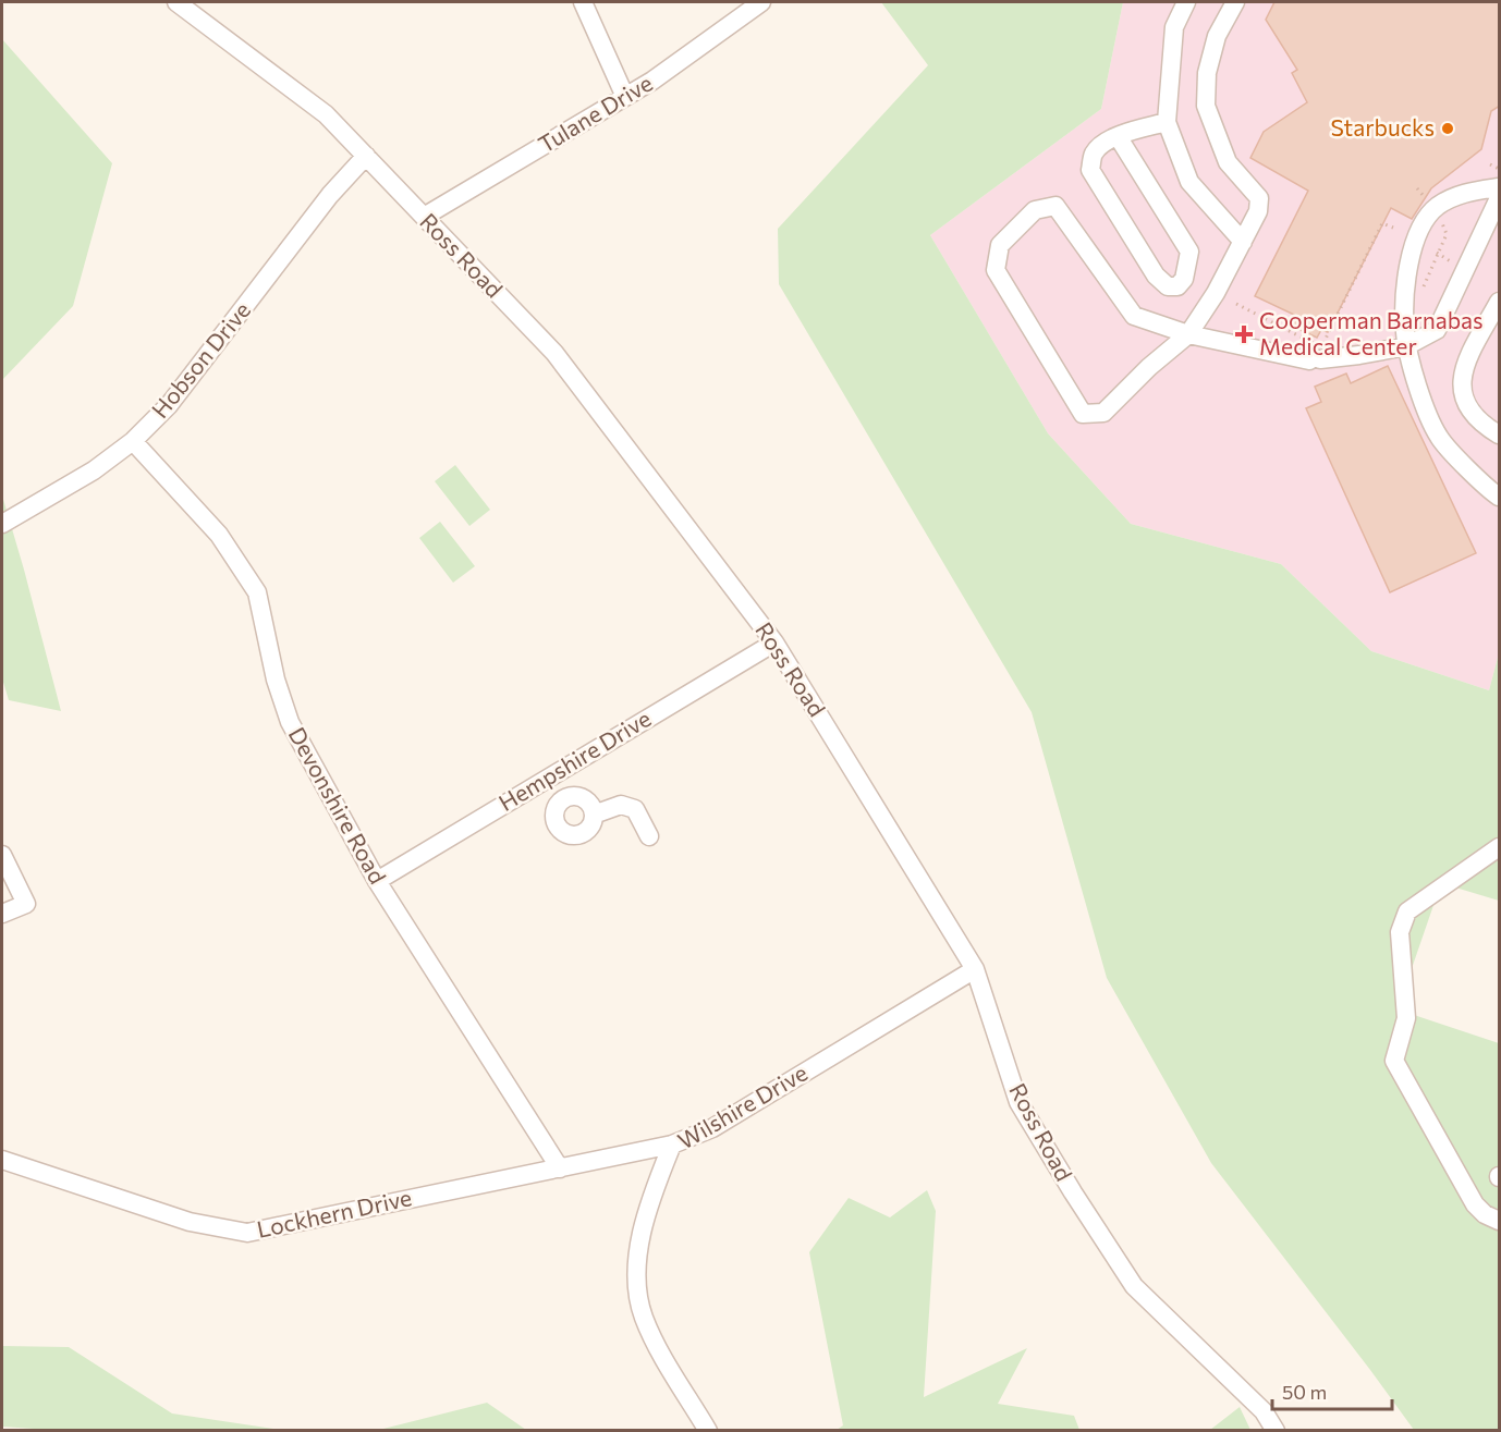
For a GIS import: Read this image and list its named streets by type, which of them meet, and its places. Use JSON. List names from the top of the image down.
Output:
{
  "streets": {
    "street": [
      "Tulane Drive",
      "Ross Road",
      "Hobson Drive",
      "Hempshire Drive",
      "Devonshire Road",
      "Wilshire Drive",
      "Lockhern Drive"
    ]
  },
  "crossings": [
    ["Tulane Drive", "Ross Road"],
    ["Ross Road", "Hobson Drive"],
    ["Ross Road", "Hempshire Drive"],
    ["Ross Road", "Wilshire Drive"],
    ["Hobson Drive", "Devonshire Road"],
    ["Hempshire Drive", "Devonshire Road"],
    ["Devonshire Road", "Lockhern Drive"],
    ["Wilshire Drive", "Lockhern Drive"]
  ],
  "places": {
    "other": ["Starbucks"],
    "health": ["Cooperman Barnabas Medical Center"]
  },
  "scale_bar": "50 m"
}
